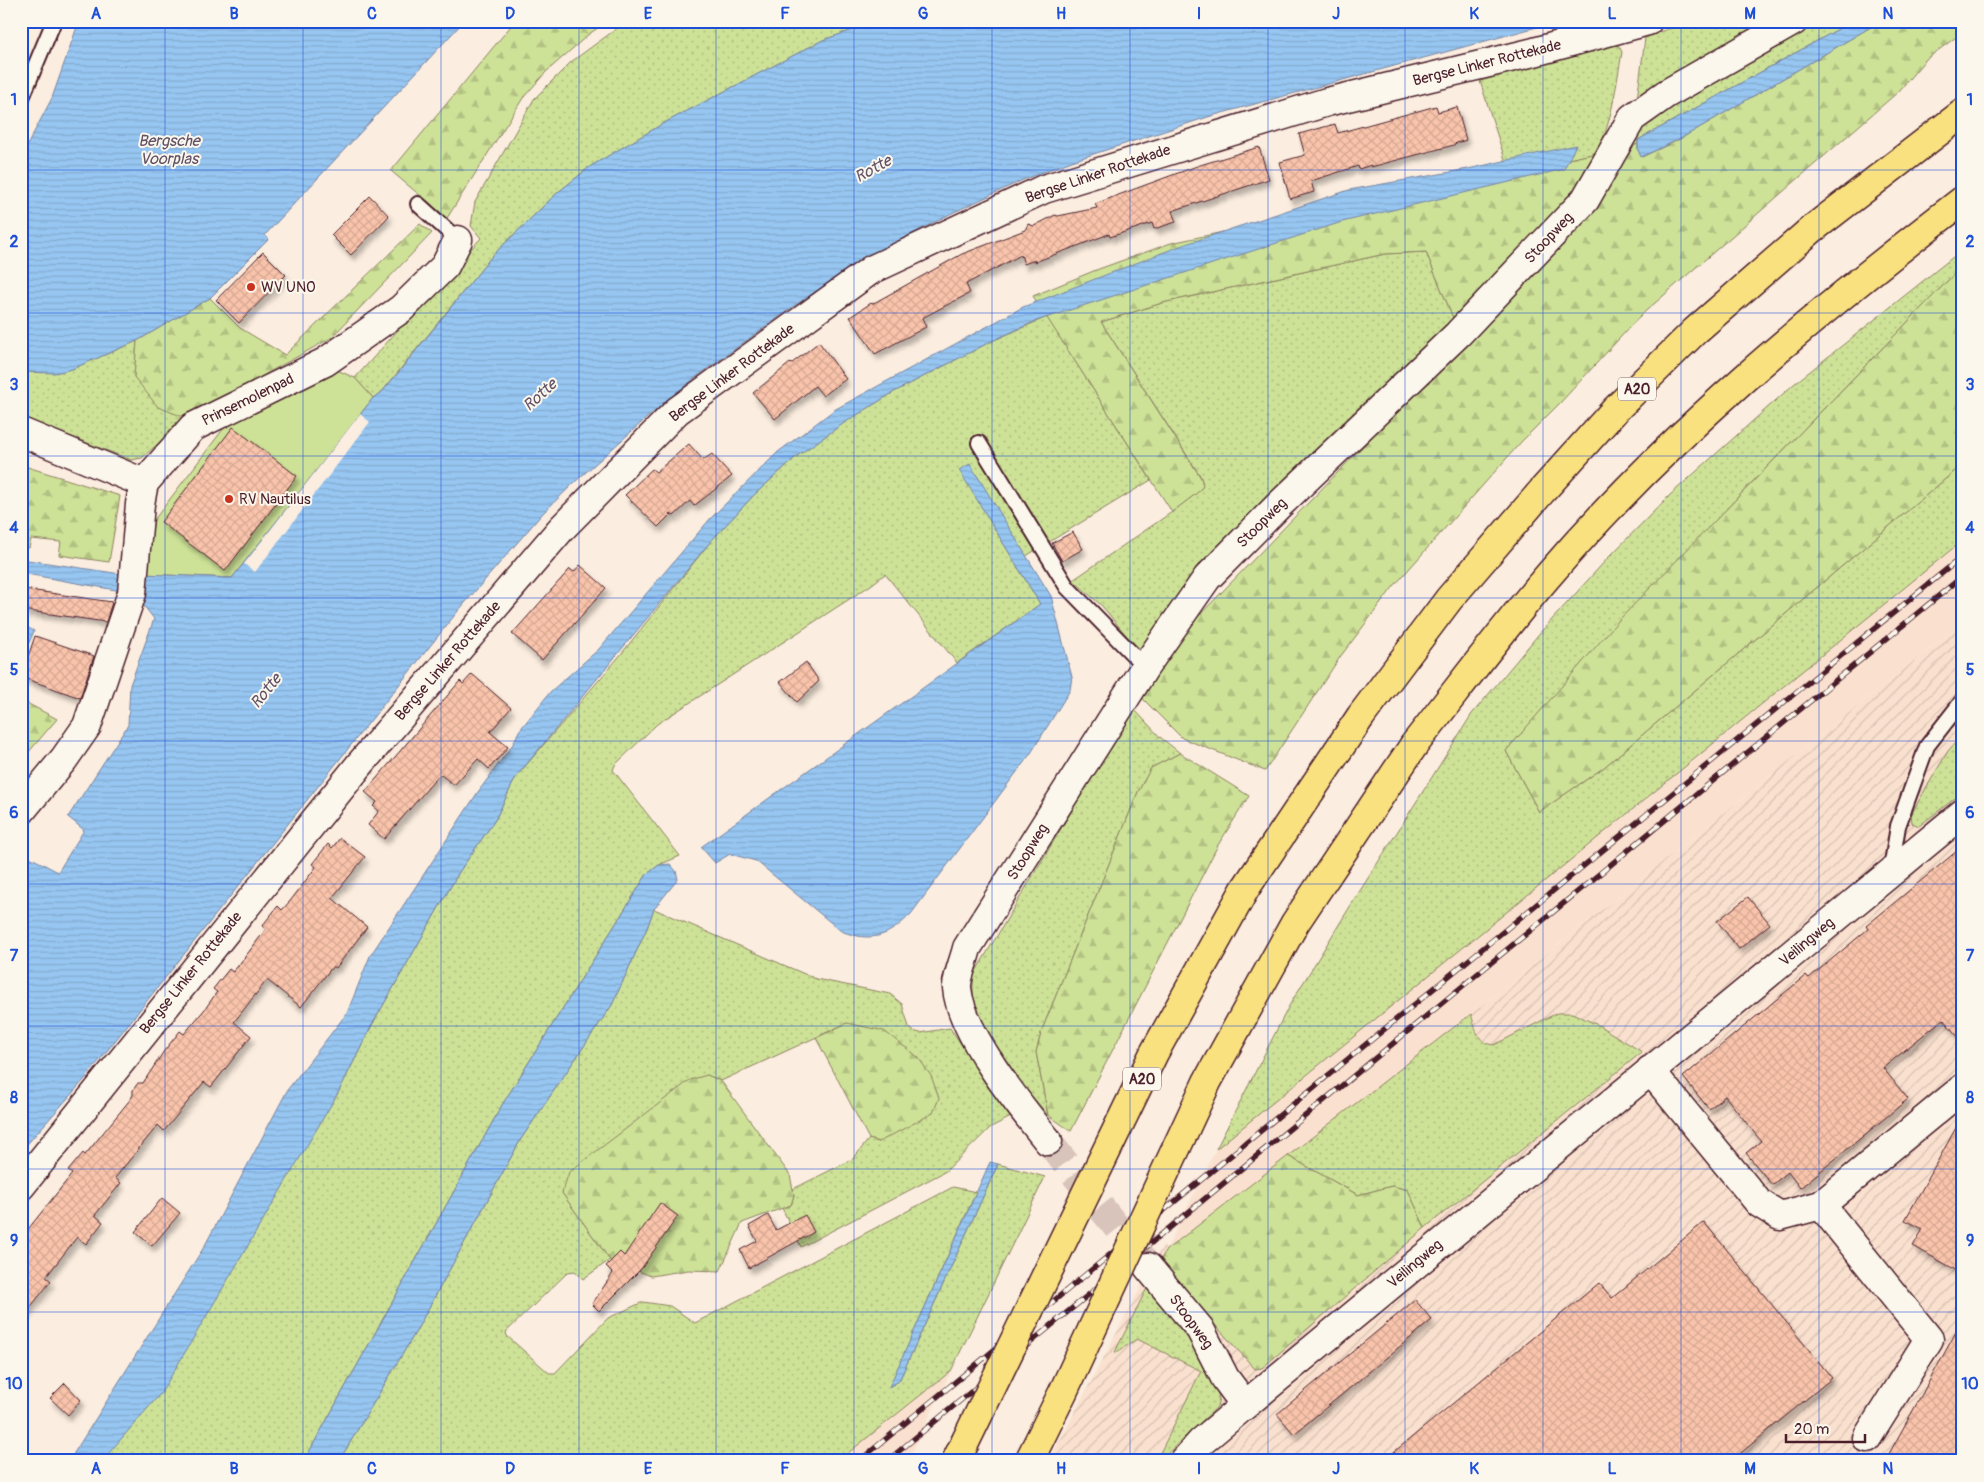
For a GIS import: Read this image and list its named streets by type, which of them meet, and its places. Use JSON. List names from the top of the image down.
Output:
{
  "streets": {
    "highway": ["A20"],
    "street": [
      "Bergse Linker Rottekade",
      "Stoopweg",
      "Prinsemolenpad",
      "Veilingweg"
    ]
  },
  "crossings": [
    ["Stoopweg", "Veilingweg"]
  ],
  "water": ["Bergsche Voorplas", "Rotte"],
  "places": ["WV UNO", "RV Nautilus"],
  "scale_bar": "20 m",
  "grid": {
    "columns": [
      "A",
      "B",
      "C",
      "D",
      "E",
      "F",
      "G",
      "H",
      "I",
      "J",
      "K",
      "L",
      "M",
      "N"
    ],
    "rows": [
      "1",
      "2",
      "3",
      "4",
      "5",
      "6",
      "7",
      "8",
      "9",
      "10"
    ]
  }
}
